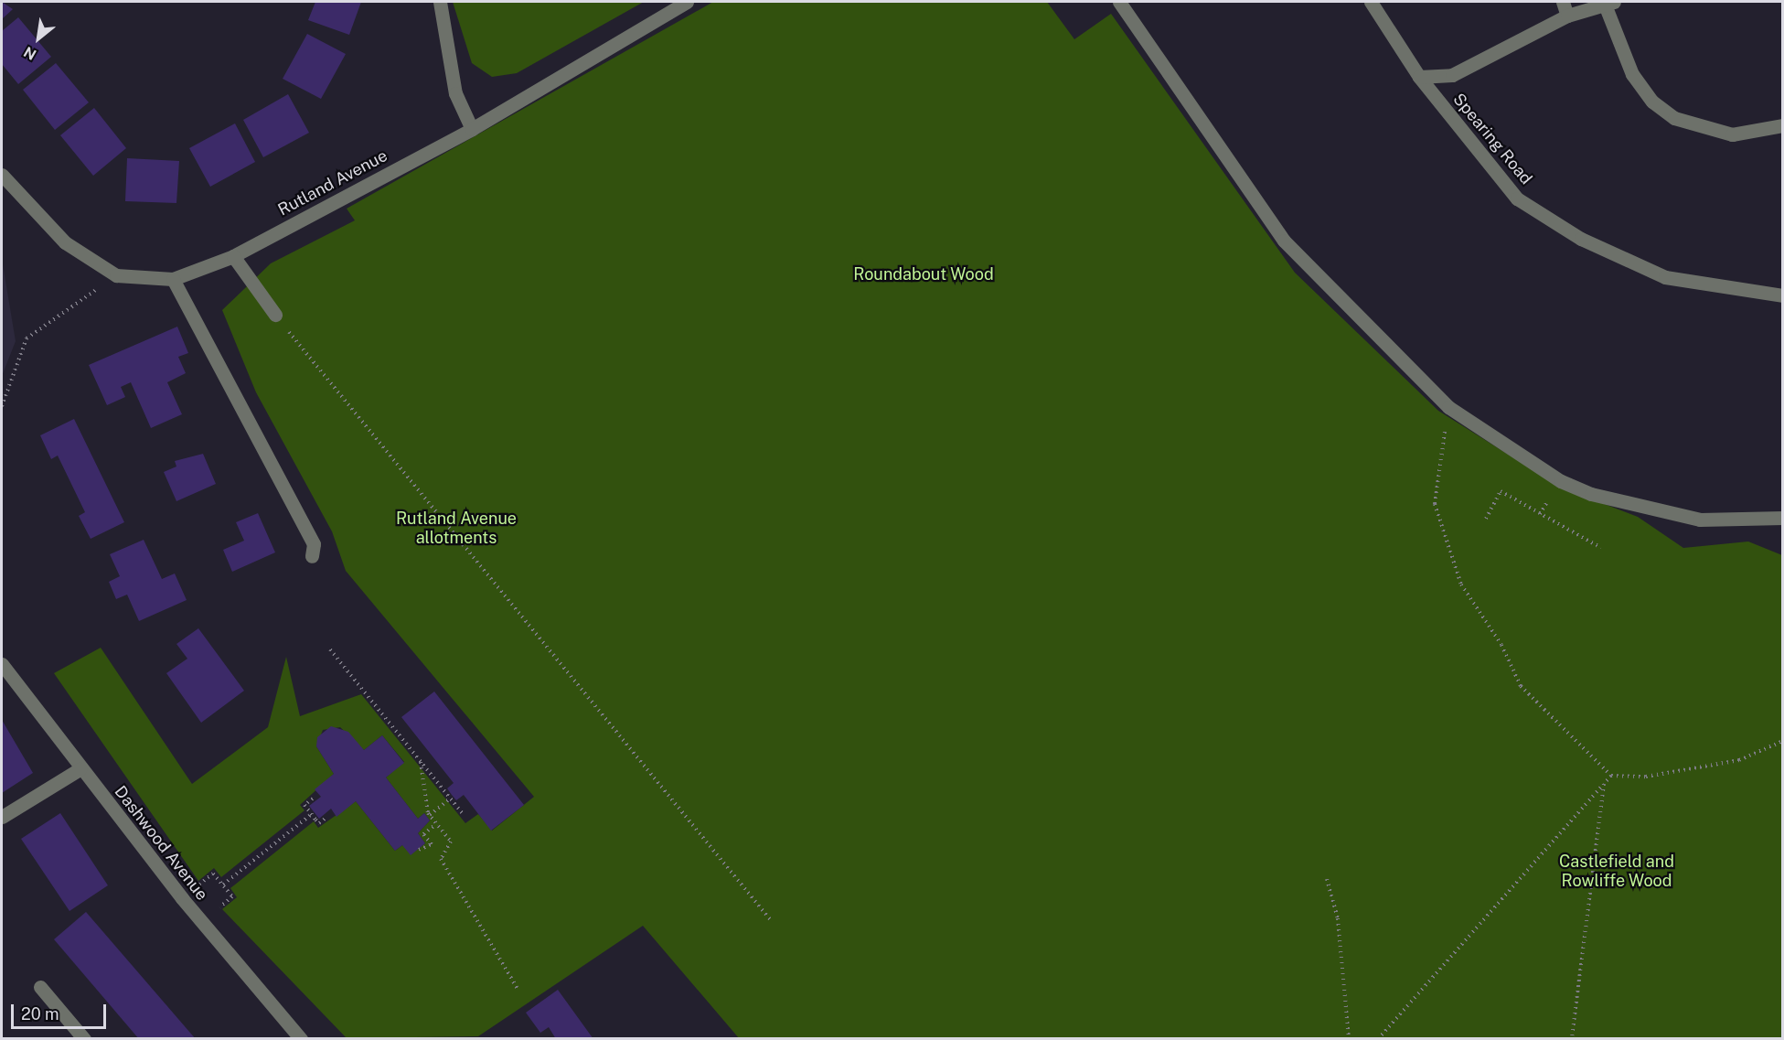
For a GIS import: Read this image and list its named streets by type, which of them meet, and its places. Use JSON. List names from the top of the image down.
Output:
{
  "streets": {
    "street": ["Spearing Road", "Rutland Avenue", "Dashwood Avenue"]
  },
  "parks": ["Roundabout Wood", "Rutland Avenue allotments", "Castlefield and Rowliffe Wood"],
  "scale_bar": "20 m",
  "north": "bottom left"
}
